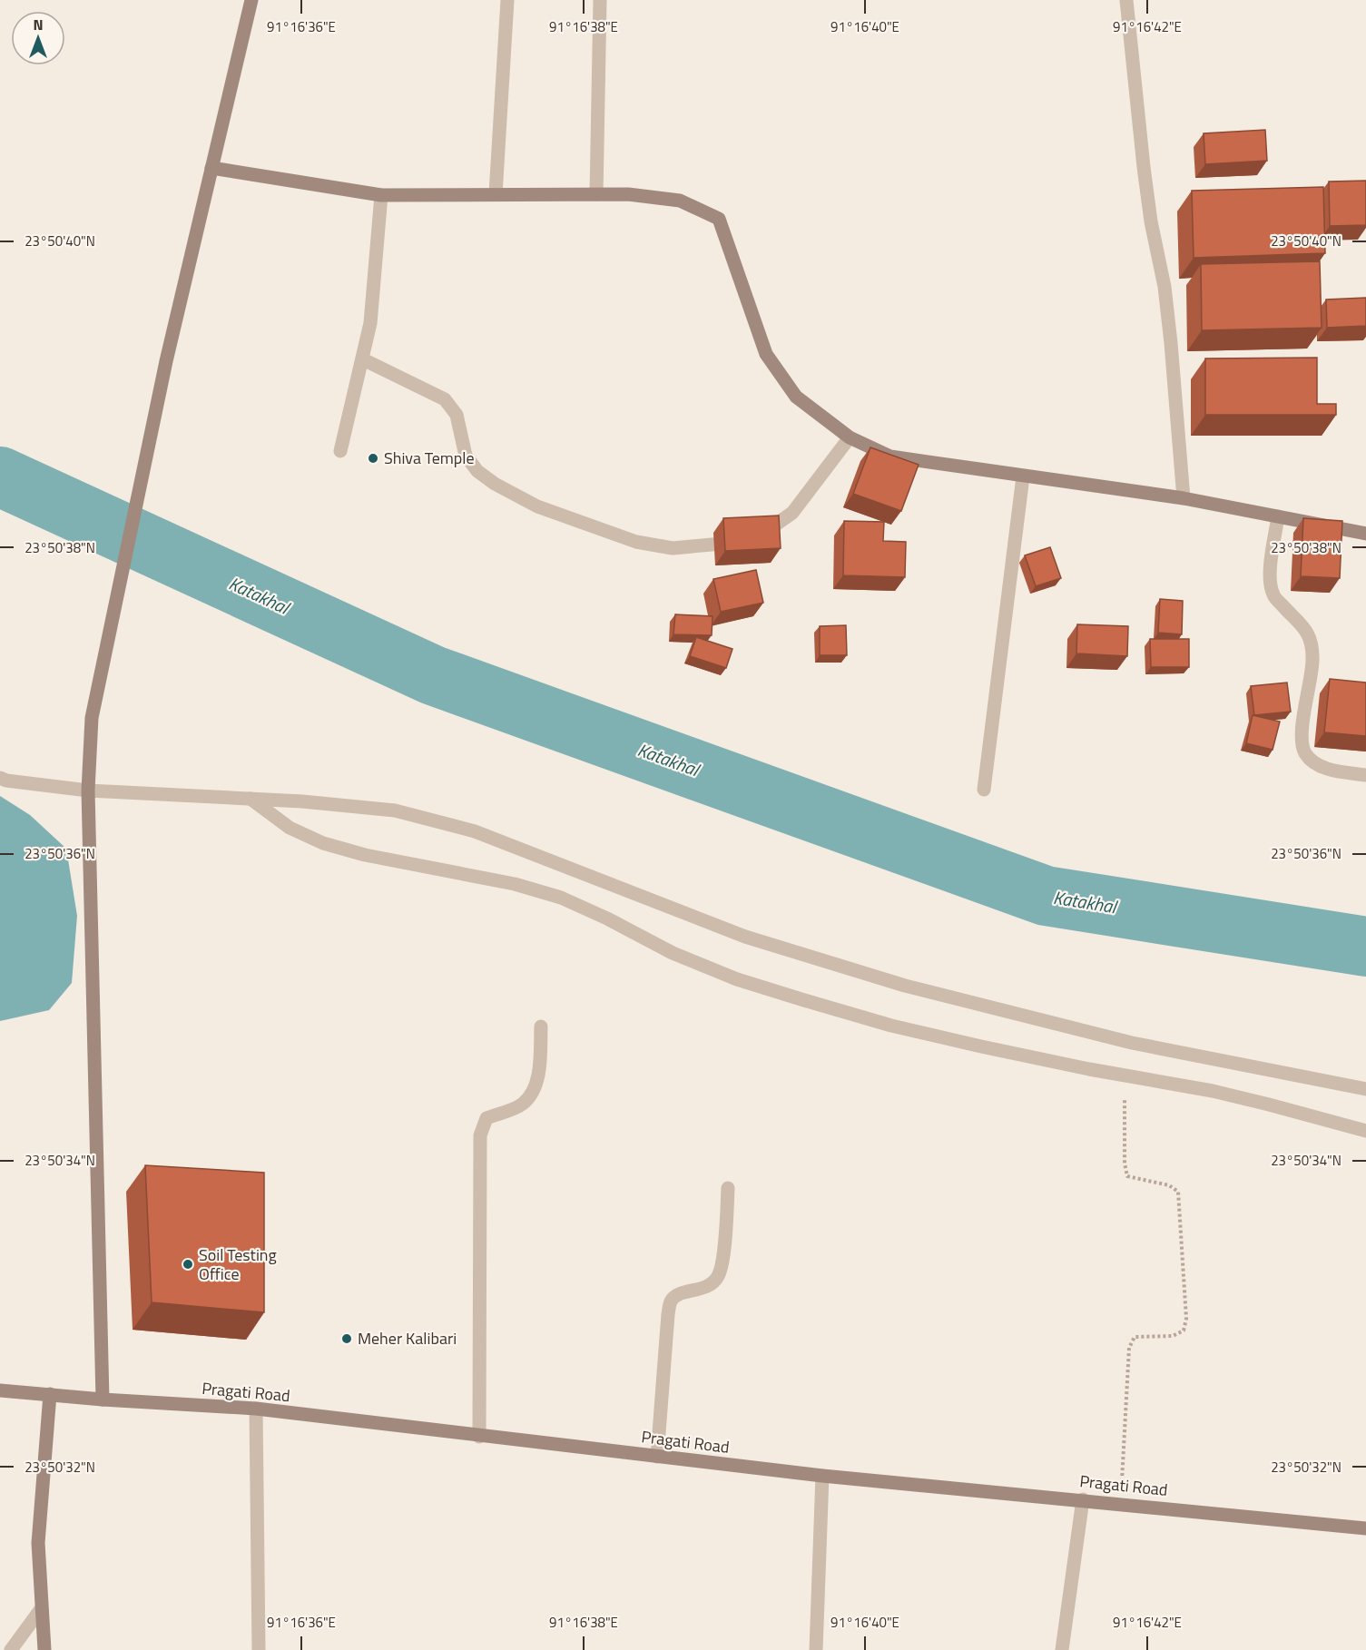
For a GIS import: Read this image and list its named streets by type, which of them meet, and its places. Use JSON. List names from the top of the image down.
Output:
{
  "streets": {
    "street": ["Pragati Road"]
  },
  "water": ["Katakhal"],
  "places": ["Shiva Temple", "Soil Testing Office", "Meher Kalibari"],
  "north": "top",
  "coordinates": [
    "91°16'36\"E",
    "91°16'38\"E",
    "91°16'40\"E",
    "91°16'42\"E",
    "23°50'40\"N",
    "23°50'38\"N",
    "23°50'36\"N",
    "23°50'34\"N",
    "23°50'32\"N"
  ]
}
